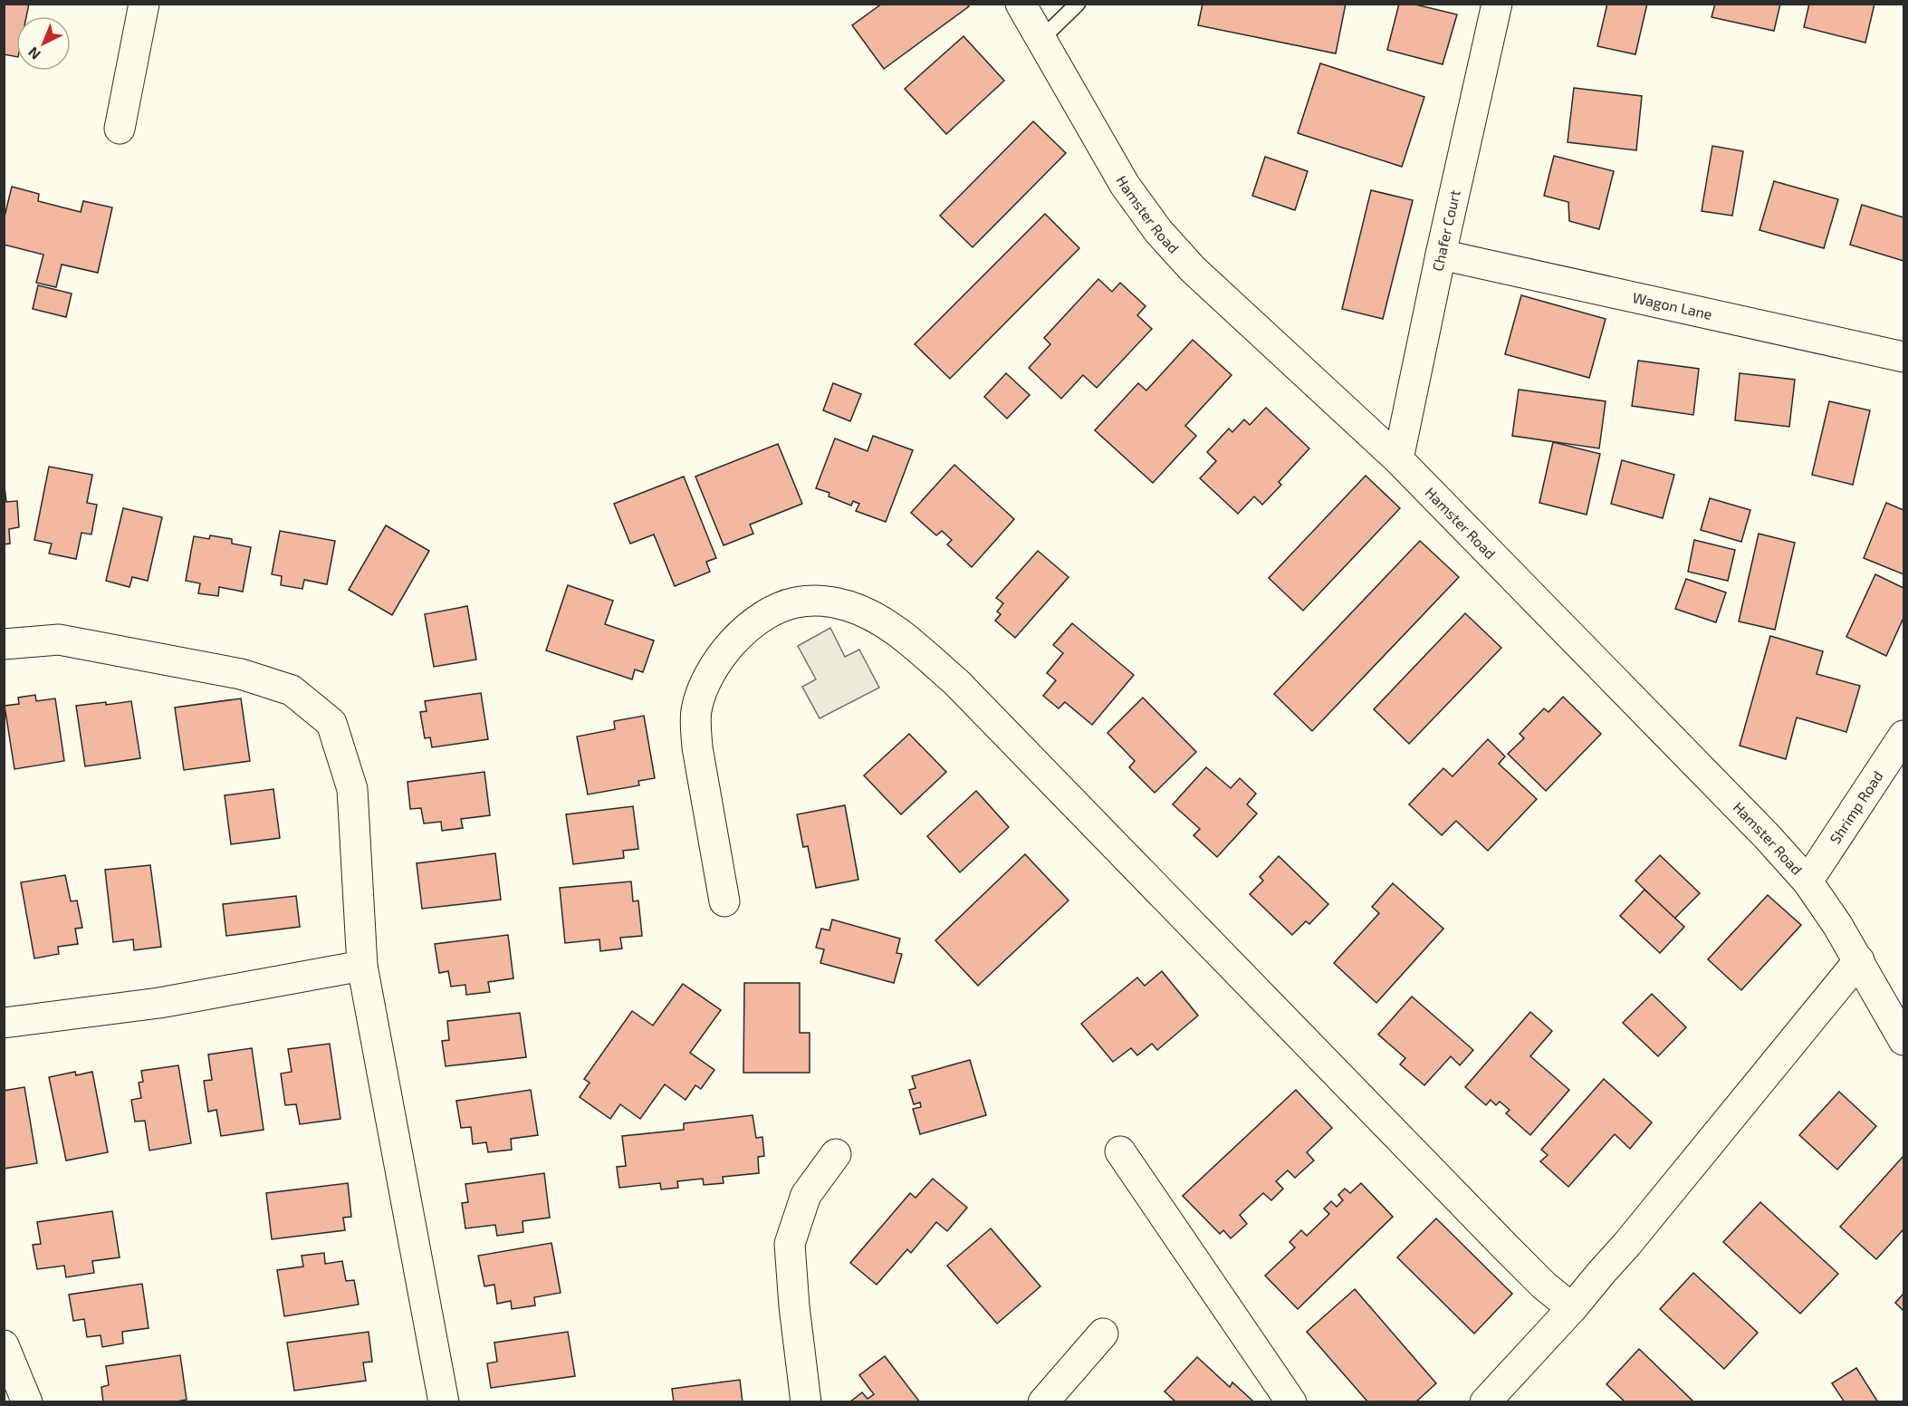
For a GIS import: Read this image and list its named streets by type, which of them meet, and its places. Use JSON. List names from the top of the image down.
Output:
{
  "streets": {
    "street": [
      "Hamster Road",
      "Chafer Court",
      "Wagon Lane",
      "Shrimp Road"
    ]
  },
  "crossings": [
    ["Hamster Road", "Chafer Court"],
    ["Hamster Road", "Shrimp Road"],
    ["Chafer Court", "Wagon Lane"]
  ],
  "north": "bottom left"
}
